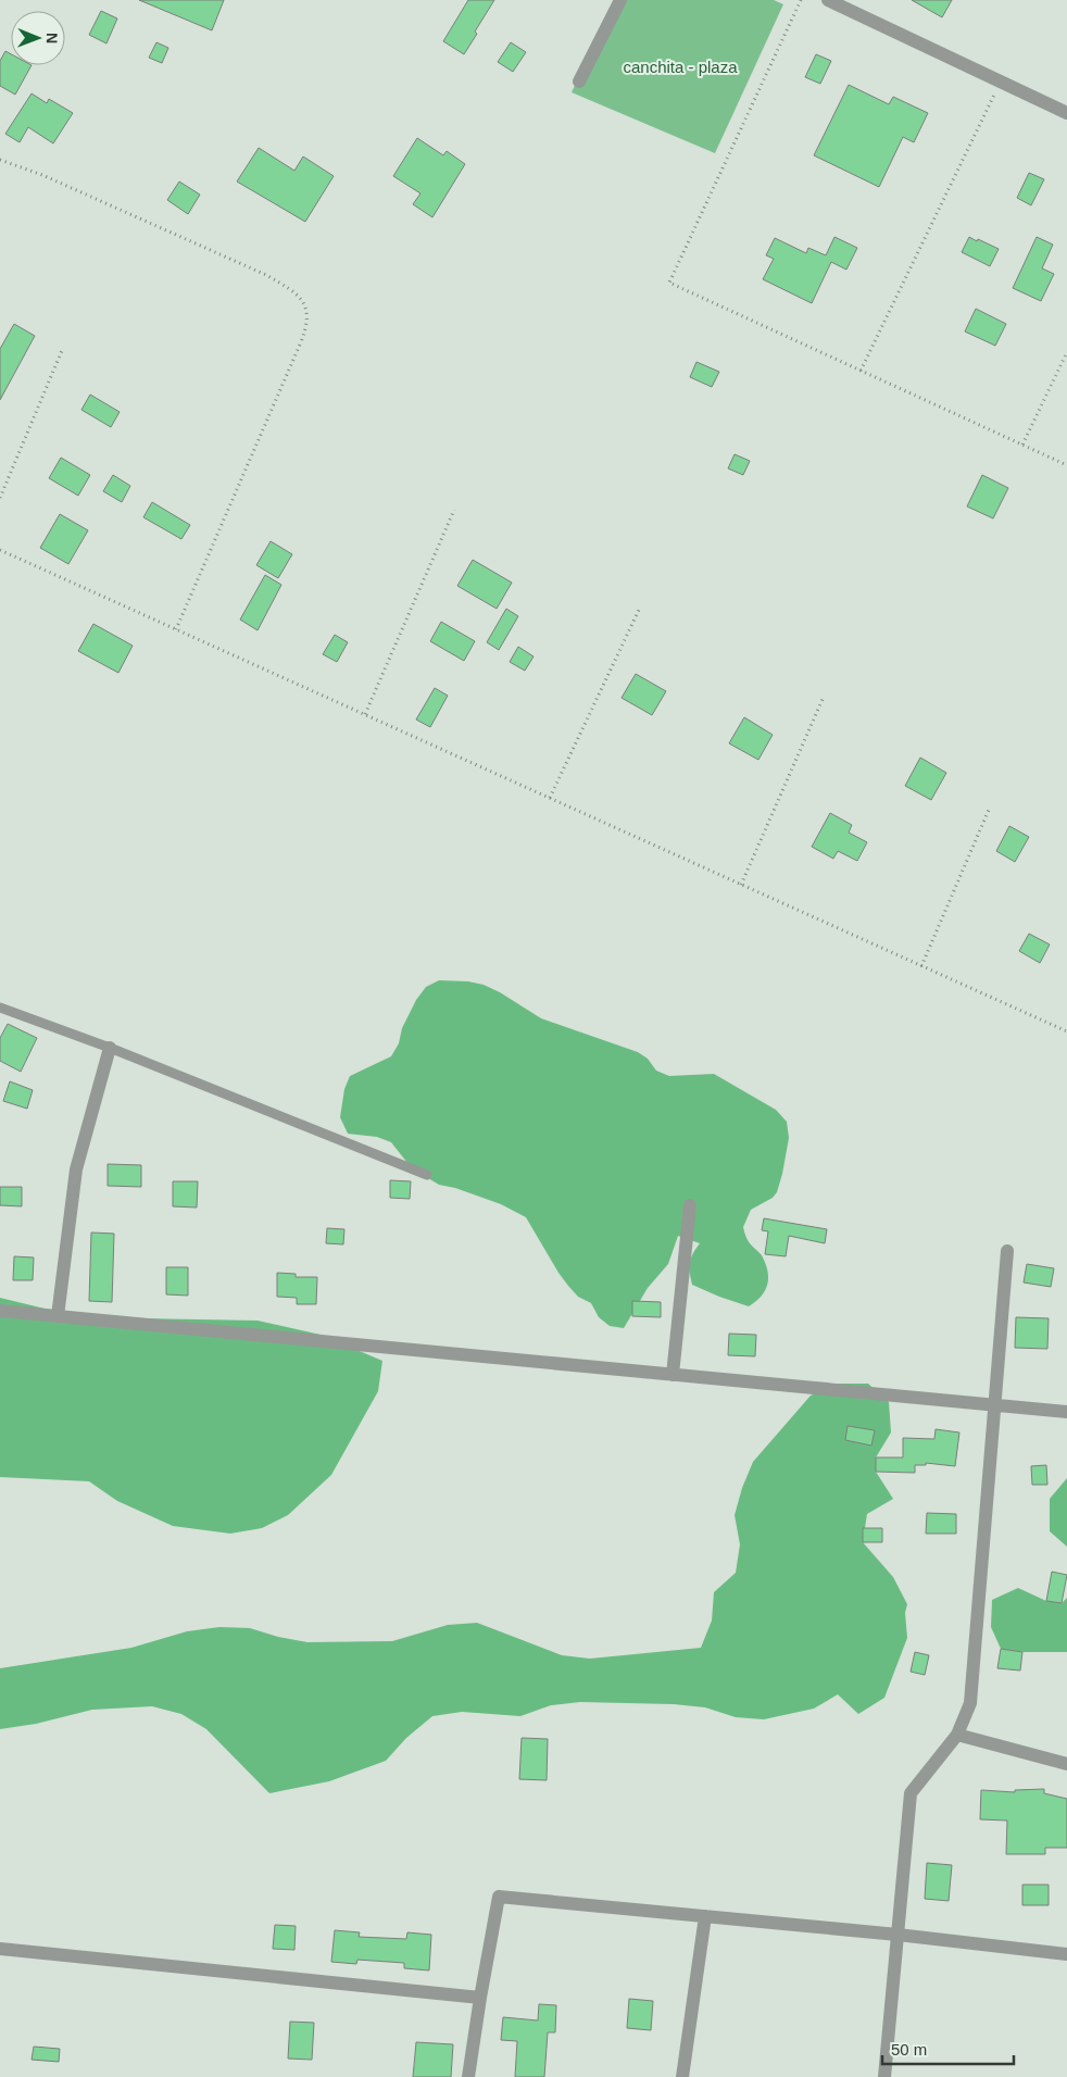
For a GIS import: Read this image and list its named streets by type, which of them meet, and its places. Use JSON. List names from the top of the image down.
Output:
{
  "parks": ["canchita - plaza"],
  "scale_bar": "50 m",
  "north": "right"
}
